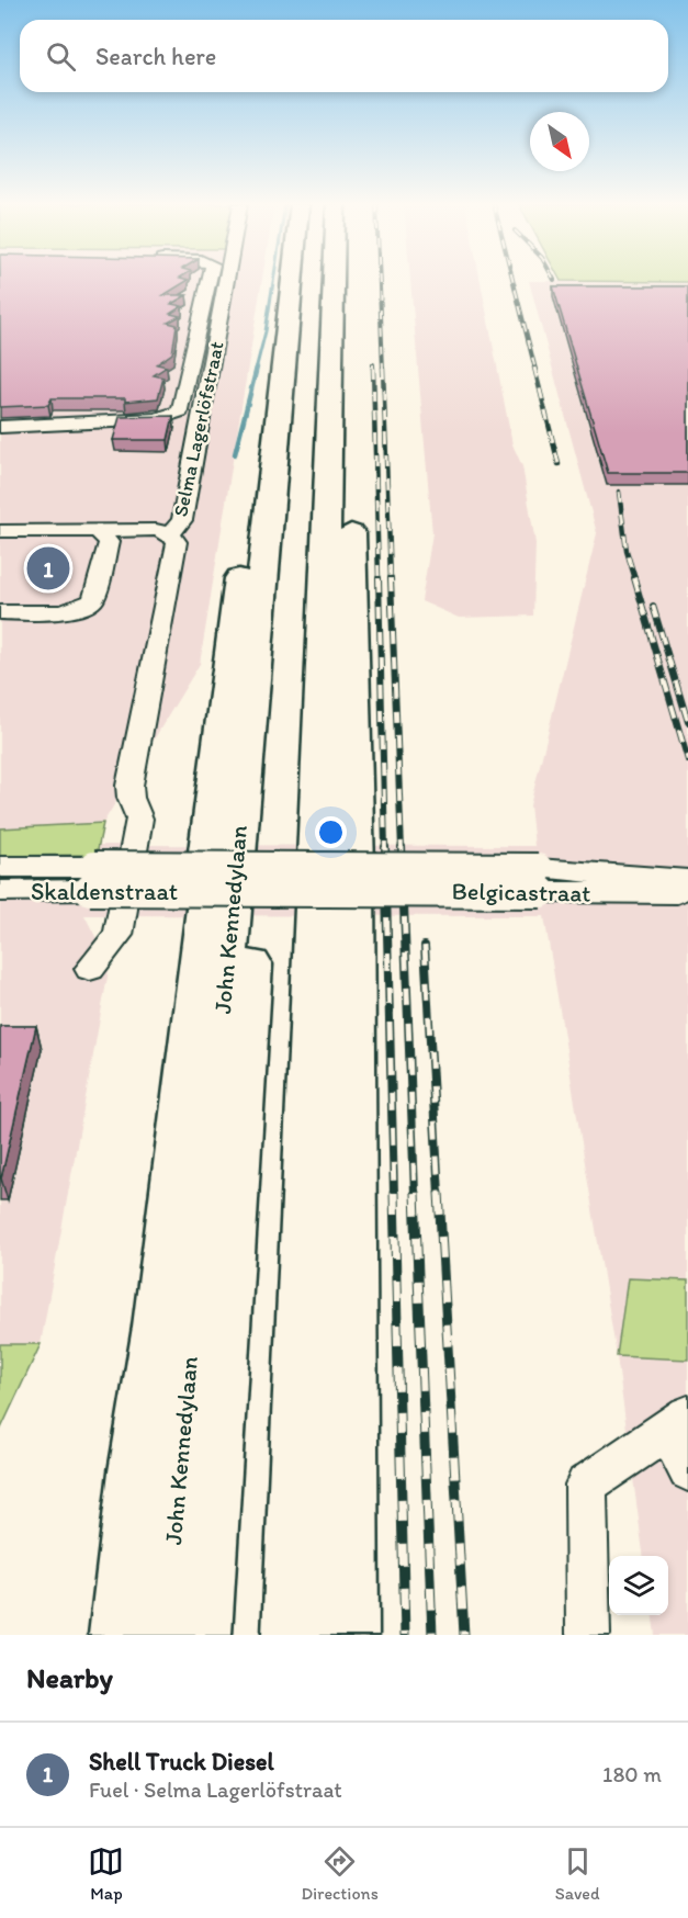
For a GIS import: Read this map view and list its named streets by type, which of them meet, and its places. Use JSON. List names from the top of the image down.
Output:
{
  "streets": {
    "highway": ["John Kennedylaan"],
    "street": ["Selma Lagerlöfstraat", "Skaldenstraat", "Belgicastraat"]
  },
  "crossings": [
    ["Skaldenstraat", "Belgicastraat"]
  ],
  "north": "bottom right",
  "page": {
    "search": "Search here",
    "pins": "1",
    "heading": "Nearby",
    "list": [
      {
        "mark": "1",
        "name": "Shell Truck Diesel",
        "note": "Fuel · Selma Lagerlöfstraat",
        "value": "180 m"
      }
    ],
    "nav": ["Map", "Directions", "Saved"]
  }
}
